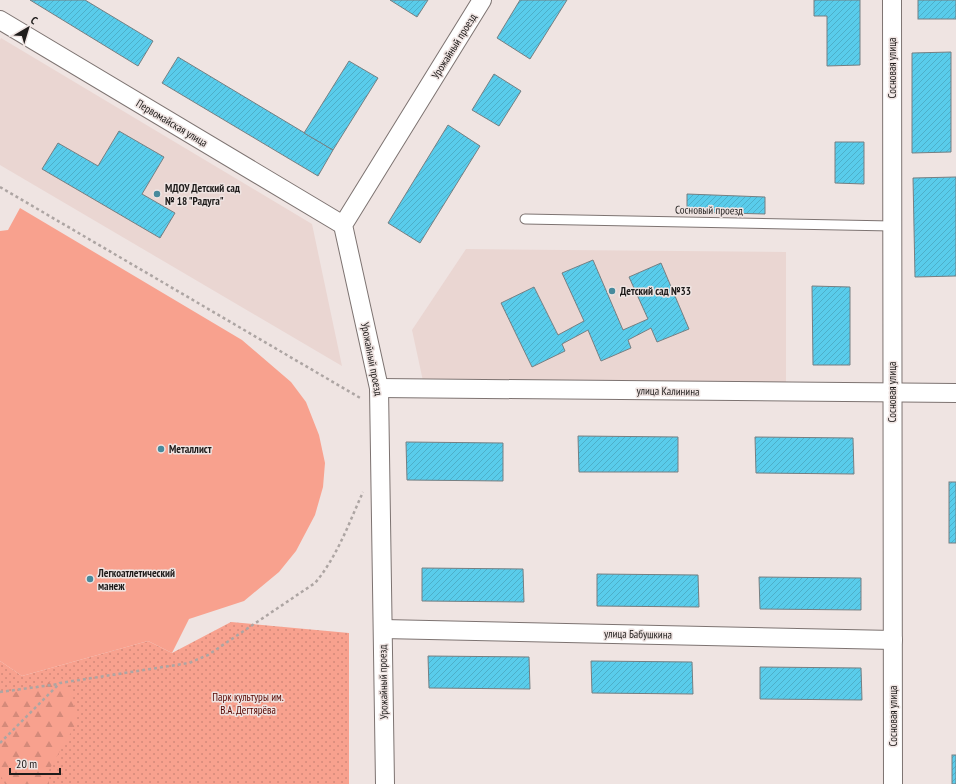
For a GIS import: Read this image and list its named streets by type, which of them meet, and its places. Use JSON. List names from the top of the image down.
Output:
{
  "streets": {
    "street": [
      "Урожайный проезд",
      "Сосновая улица",
      "Первомайская улица",
      "улица Калинина",
      "улица Бабушкина"
    ],
    "lane": ["Сосновый проезд"]
  },
  "crossings": [
    ["Урожайный проезд", "Первомайская улица"],
    ["Урожайный проезд", "улица Калинина"],
    ["Урожайный проезд", "улица Бабушкина"],
    ["Сосновая улица", "Сосновый проезд"],
    ["Сосновая улица", "улица Калинина"],
    ["Сосновая улица", "улица Бабушкина"]
  ],
  "parks": ["Парк культуры им. В.А. Дегтярёва"],
  "places": [
    "МДОУ Детский сад № 18 \"Радуга\"",
    "Детский сад №33",
    "Металлист",
    "Легкоатлетический манеж"
  ],
  "scale_bar": "20 m",
  "north": "top right"
}
